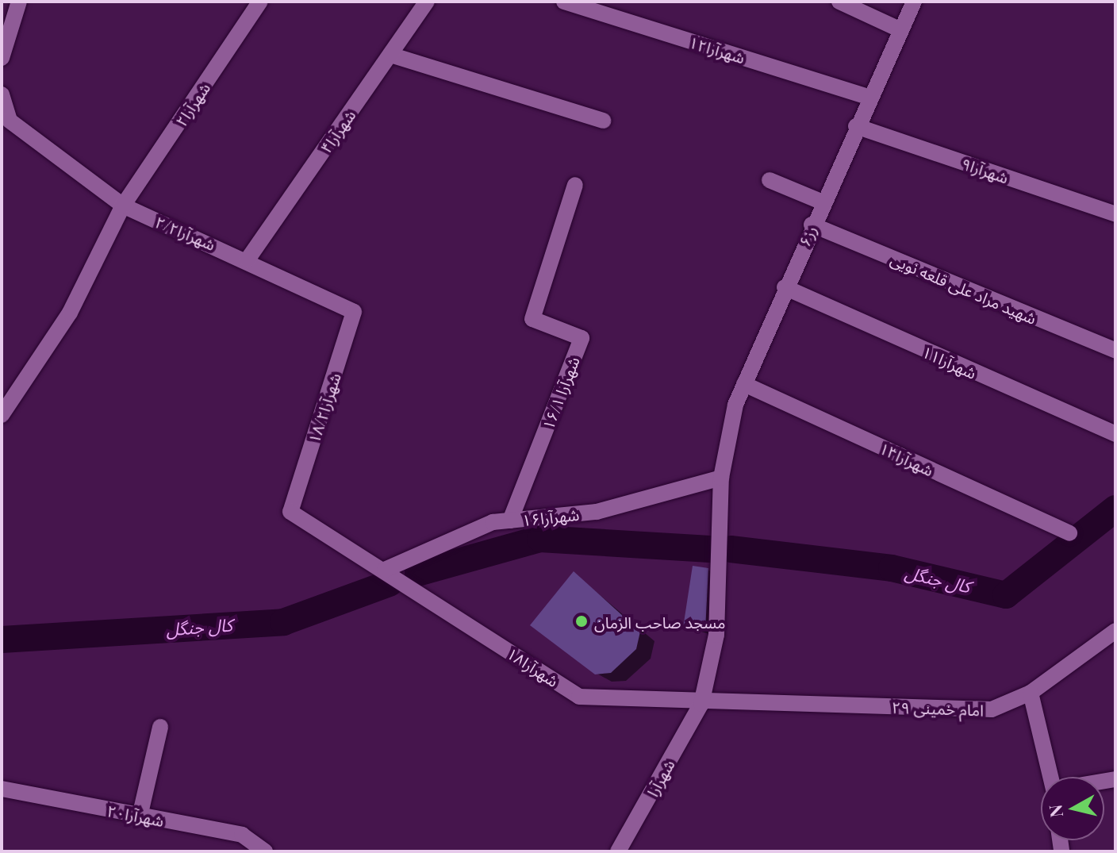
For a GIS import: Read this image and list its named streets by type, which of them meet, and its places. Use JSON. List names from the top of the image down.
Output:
{
  "streets": {
    "street": [
      "شهرآرا۱۲",
      "شهرآرا۲",
      "شهرآرا۴",
      "شهرآرا۹",
      "شهرآرا۲/۲",
      "رز۶",
      "شهید مراد علی قلعه نویی",
      "شهرآرا۱۱",
      "شهرآرا ۱۶/۱",
      "شهرآرا۱۸/۲",
      "شهرآرا۱۳",
      "شهرآرا۱۶",
      "شهرآرا۱۸",
      "امام خمینی ۲۹",
      "شهرآرا",
      "شهرآرا۲۰"
    ]
  },
  "crossings": [
    ["شهرآرا۱۲", "رز۶"],
    ["شهرآرا۲", "شهرآرا۲/۲"],
    ["شهرآرا۴", "شهرآرا۲/۲"],
    ["شهرآرا۴", "شهرآرا۱۸/۲"],
    ["شهرآرا۹", "رز۶"],
    ["شهرآرا۲/۲", "شهرآرا۱۸/۲"],
    ["رز۶", "شهید مراد علی قلعه نویی"],
    ["رز۶", "شهرآرا۱۱"],
    ["رز۶", "شهرآرا۱۳"],
    ["رز۶", "شهرآرا۱۶"],
    ["رز۶", "شهرآرا"],
    ["شهرآرا ۱۶/۱", "شهرآرا۱۶"],
    ["شهرآرا۱۸/۲", "شهرآرا۱۶"],
    ["شهرآرا۱۸/۲", "شهرآرا۱۸"],
    ["شهرآرا۱۶", "شهرآرا۱۸"],
    ["شهرآرا۱۶", "شهرآرا"],
    ["شهرآرا۱۸", "امام خمینی ۲۹"],
    ["شهرآرا۱۸", "شهرآرا"]
  ],
  "water": ["کال جنگل"],
  "places": ["مسجد صاحب الزمان"],
  "north": "left"
}
